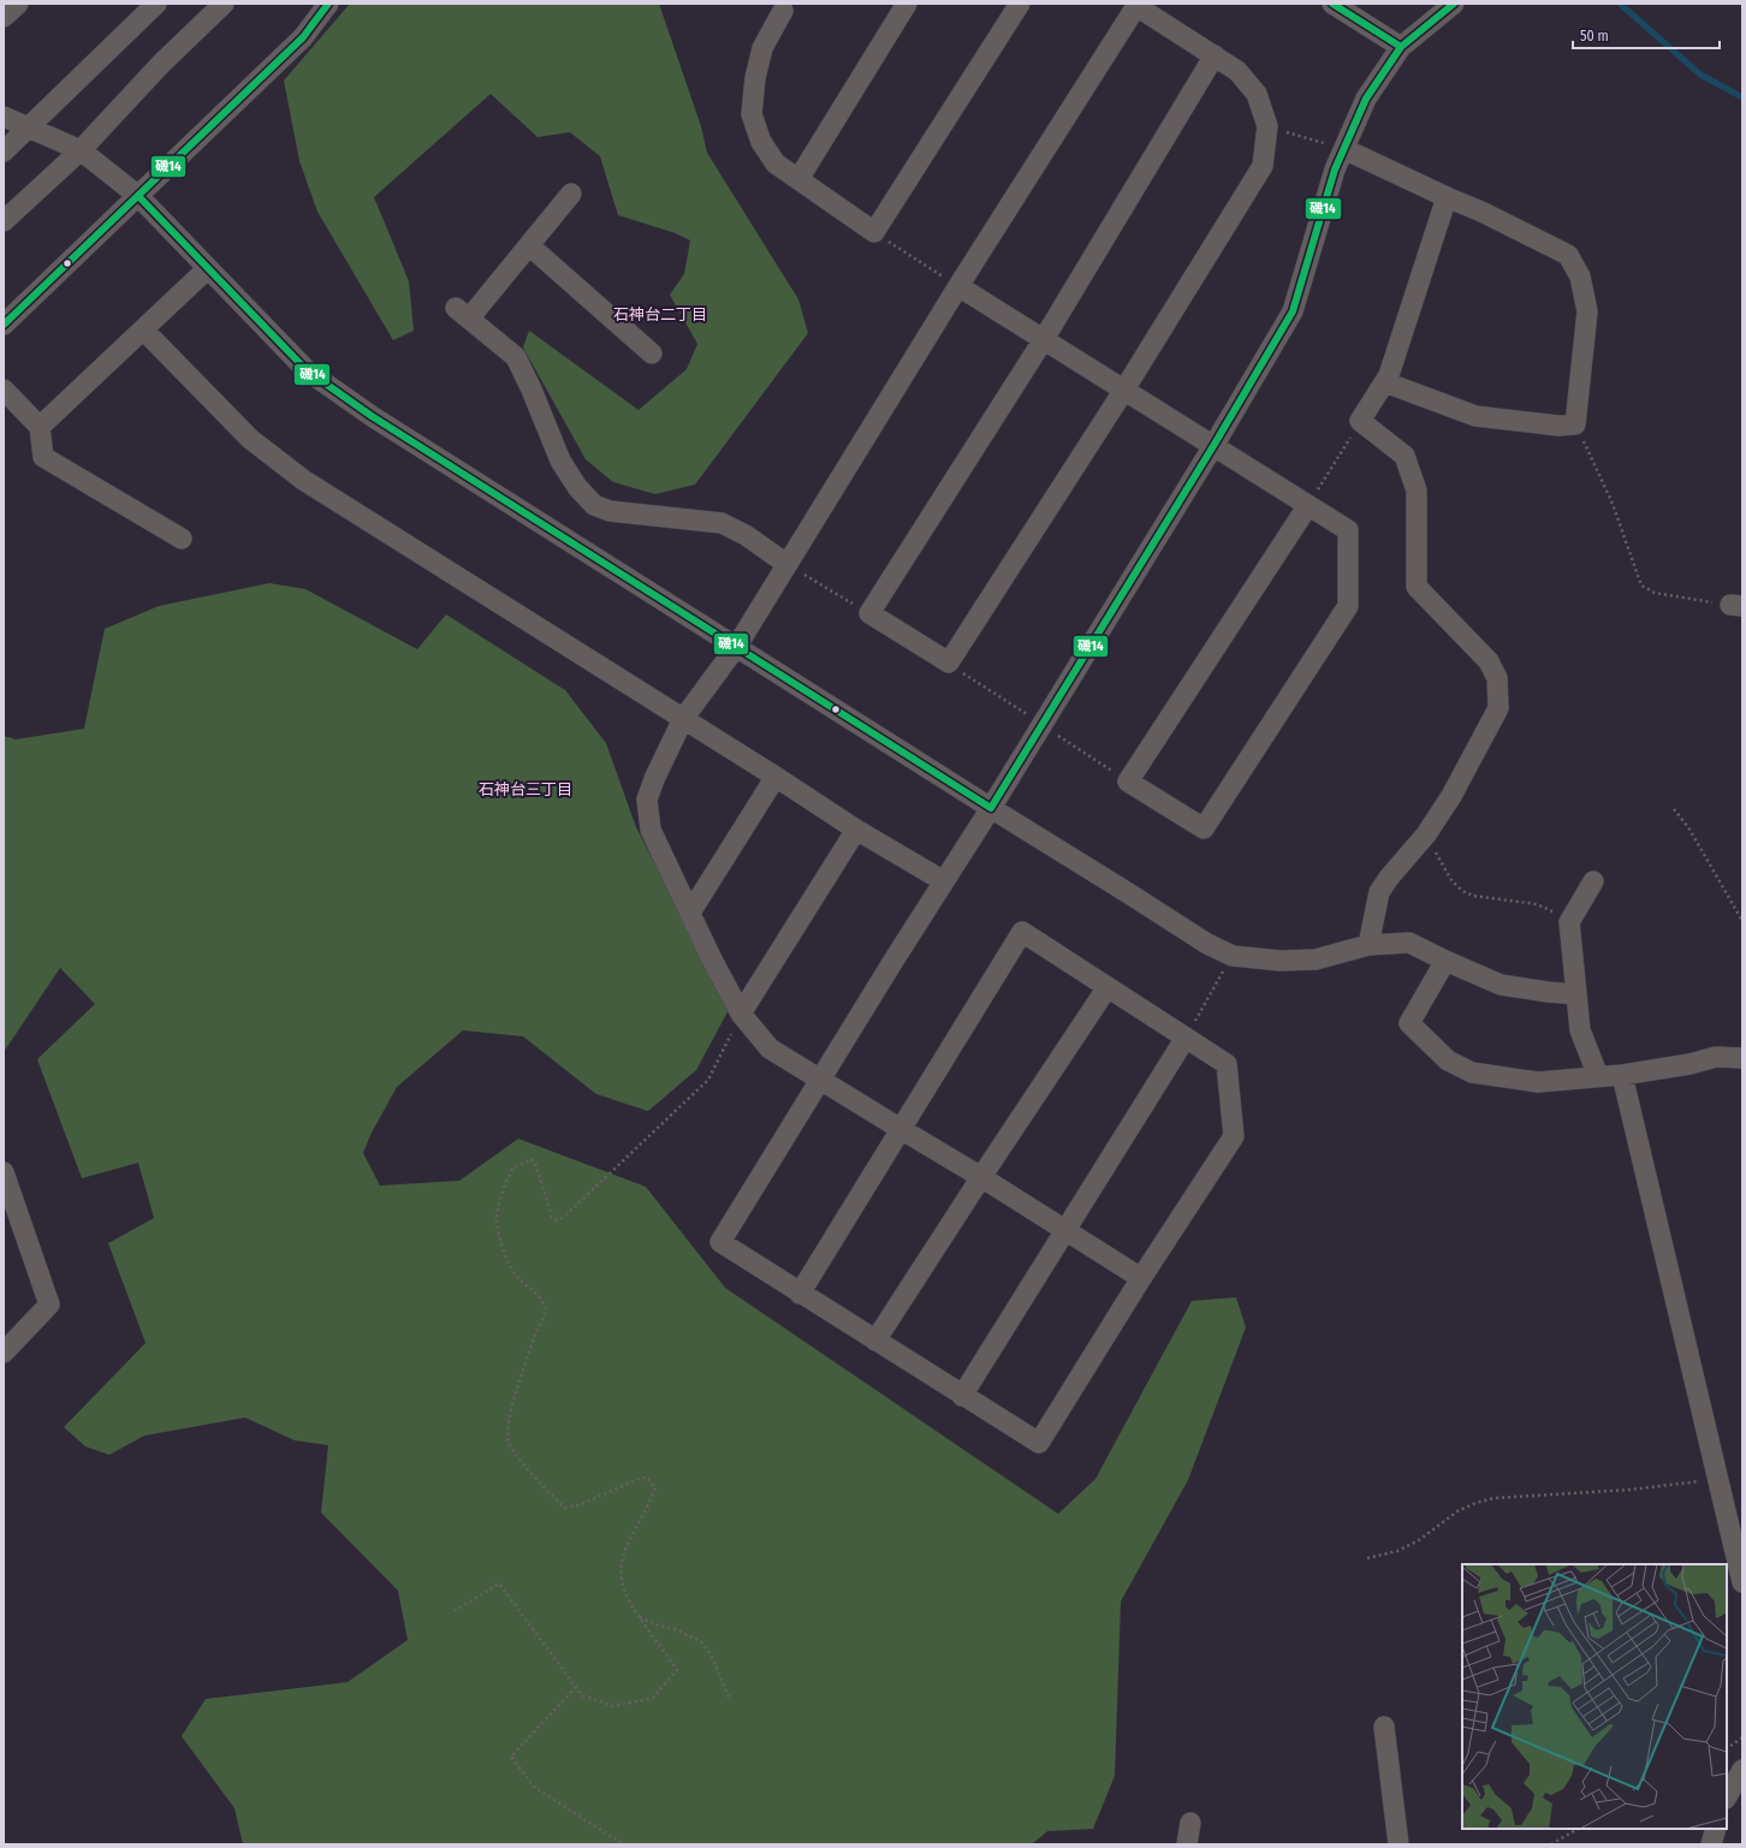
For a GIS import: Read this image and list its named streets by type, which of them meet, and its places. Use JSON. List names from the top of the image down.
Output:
{
  "districts": ["石神台二丁目", "石神台三丁目"],
  "lines": ["transit line 磯14"],
  "scale_bar": "50 m"
}
